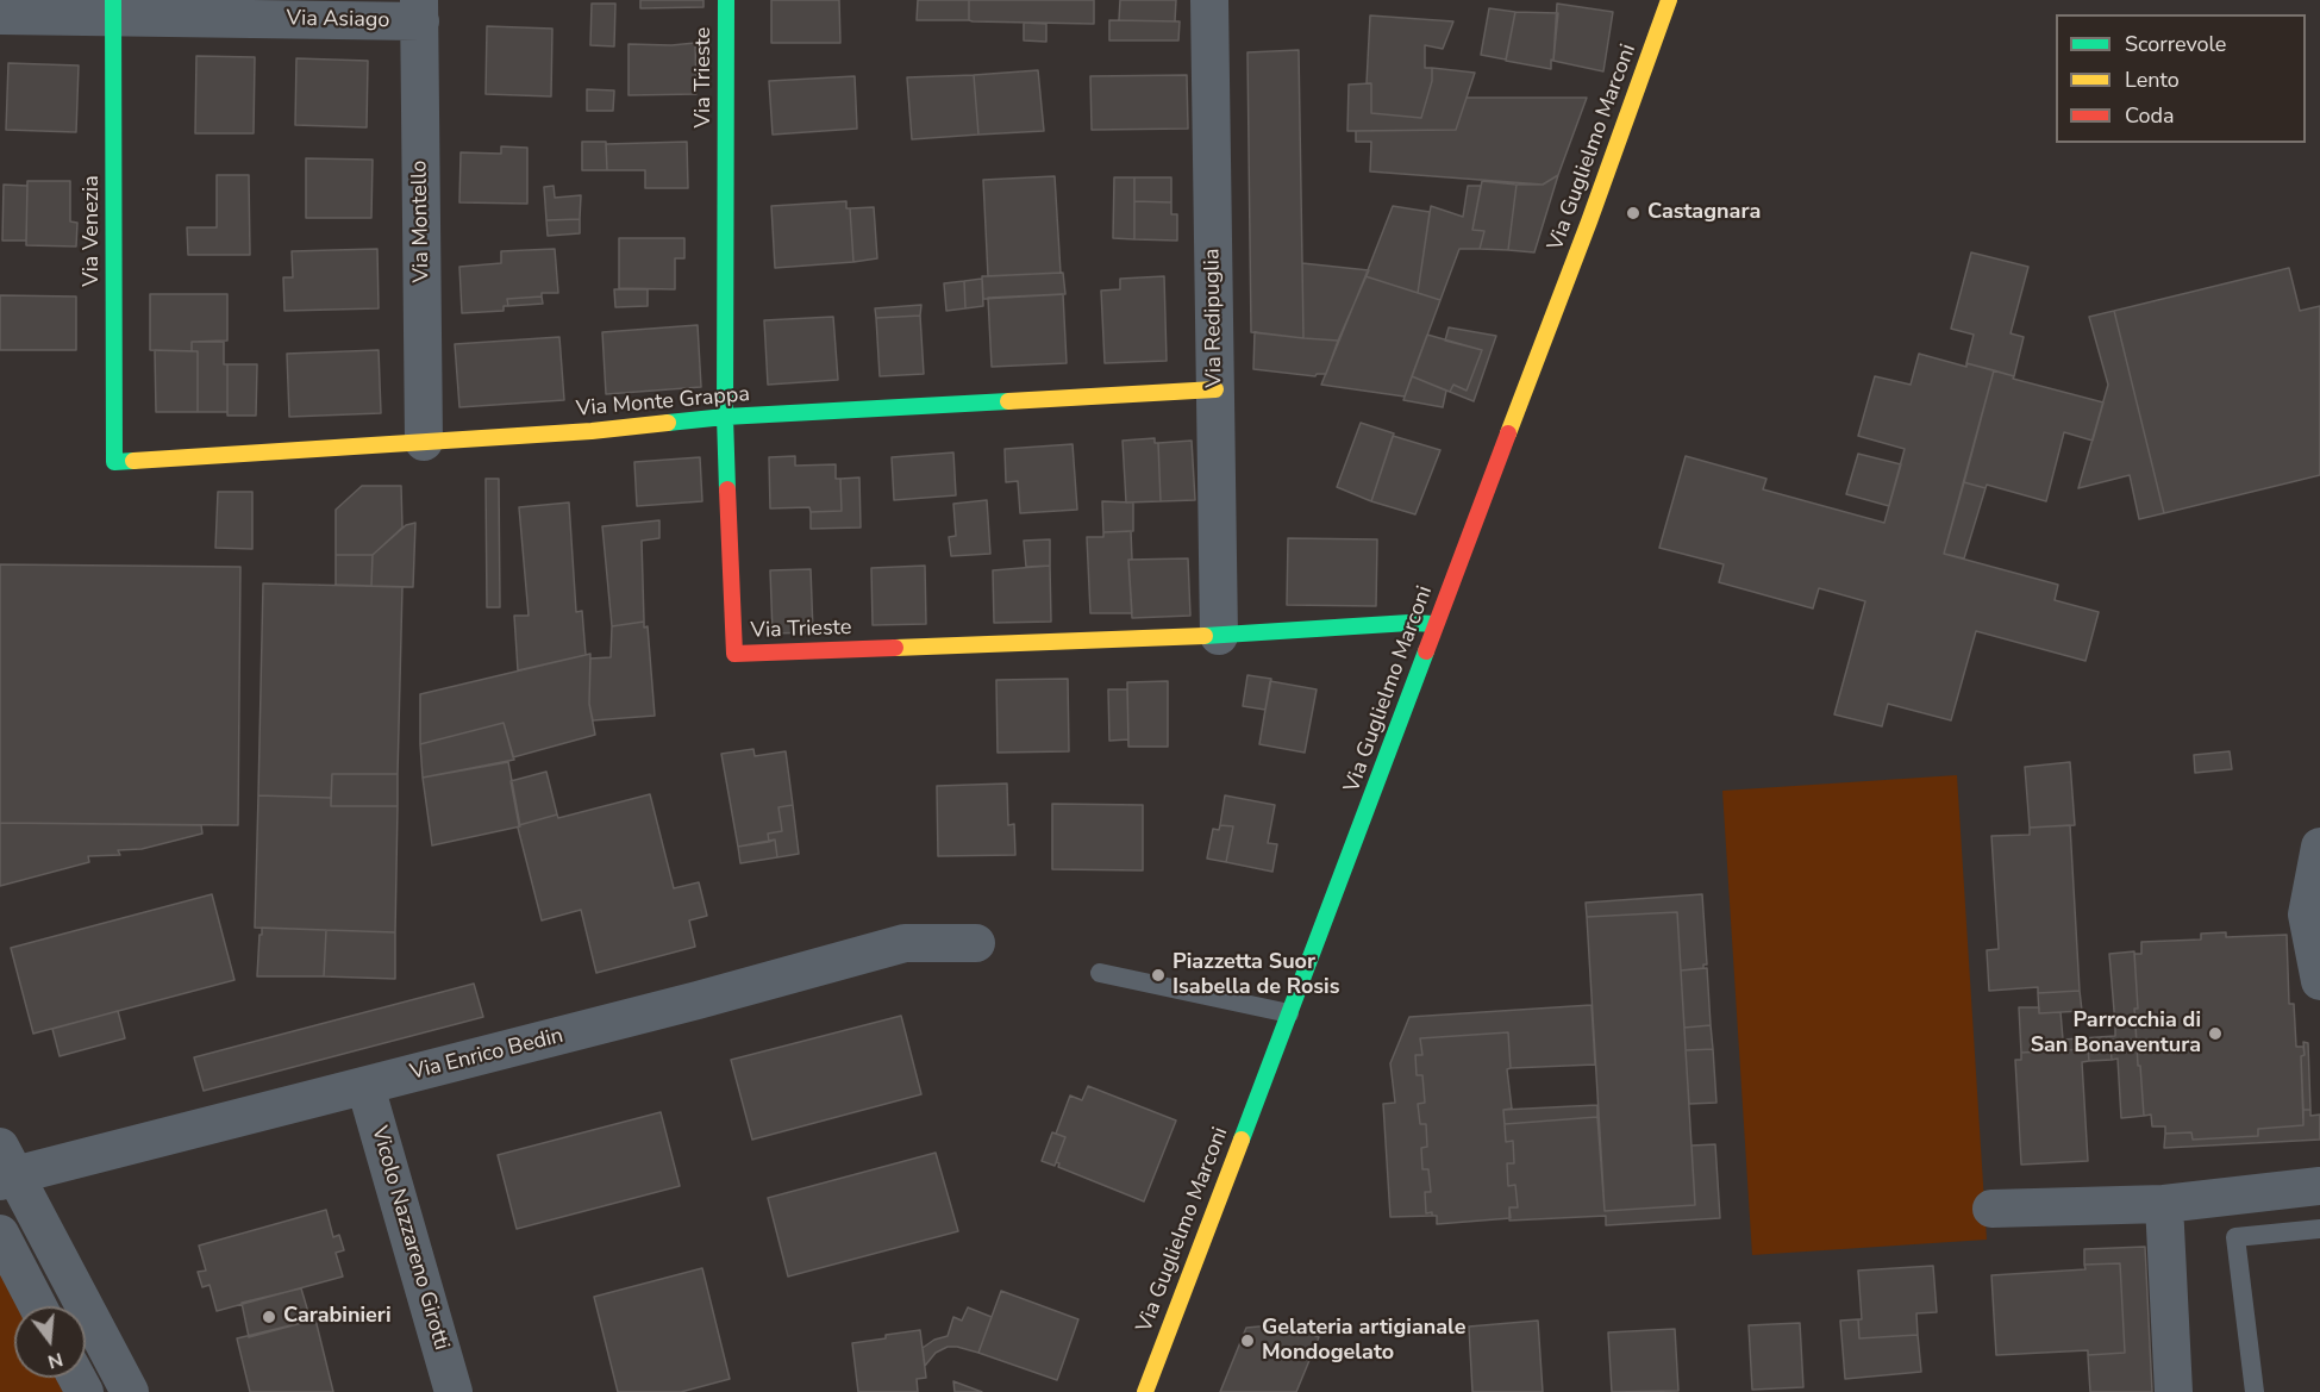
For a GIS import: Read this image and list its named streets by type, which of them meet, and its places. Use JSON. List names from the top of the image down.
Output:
{
  "streets": {
    "street": [
      "Via Asiago",
      "Via Trieste",
      "Via Guglielmo Marconi",
      "Via Montello",
      "Via Venezia",
      "Via Redipuglia",
      "Via Monte Grappa",
      "Via Enrico Bedin",
      "Vicolo Nazzareno Girotti"
    ]
  },
  "crossings": [
    ["Via Asiago", "Via Montello"],
    ["Via Asiago", "Via Venezia"],
    ["Via Trieste", "Via Guglielmo Marconi"],
    ["Via Trieste", "Via Redipuglia"],
    ["Via Trieste", "Via Monte Grappa"],
    ["Via Montello", "Via Monte Grappa"],
    ["Via Venezia", "Via Monte Grappa"],
    ["Via Redipuglia", "Via Monte Grappa"],
    ["Via Enrico Bedin", "Vicolo Nazzareno Girotti"]
  ],
  "places": [
    "Castagnara",
    "Piazzetta Suor Isabella de Rosis",
    "Parrocchia di San Bonaventura",
    "Carabinieri",
    "Gelateria artigianale Mondogelato"
  ],
  "legend": ["Scorrevole", "Lento", "Coda"],
  "north": "bottom"
}
